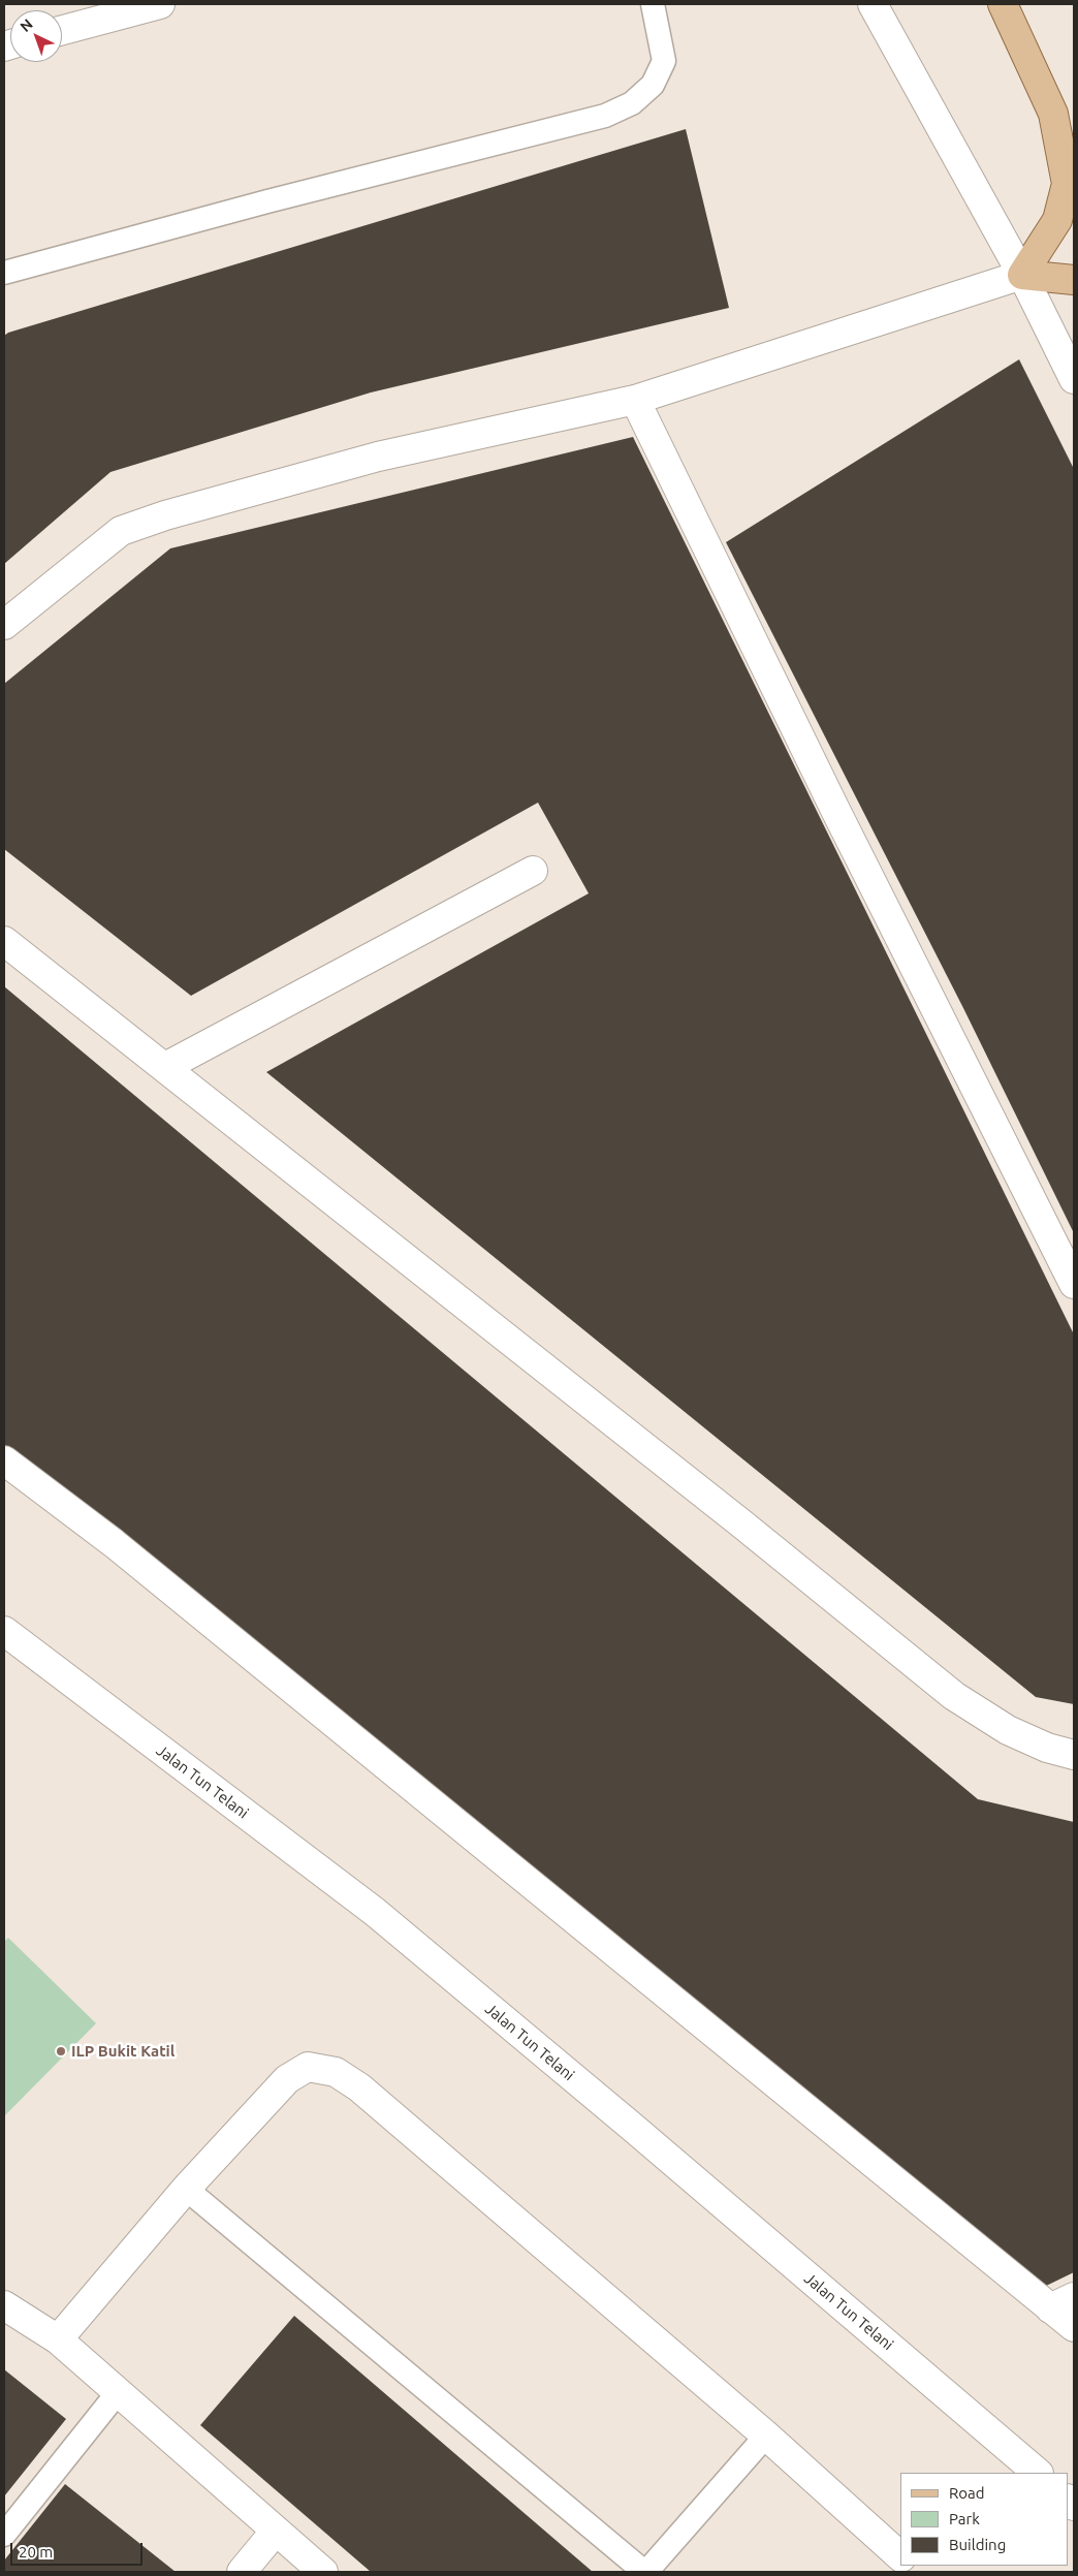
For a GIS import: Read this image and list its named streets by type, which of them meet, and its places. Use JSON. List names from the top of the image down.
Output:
{
  "streets": {
    "street": ["Jalan Tun Telani"]
  },
  "places": ["ILP Bukit Katil"],
  "legend": ["Road", "Park", "Building"],
  "scale_bar": "20 m",
  "north": "top left"
}
